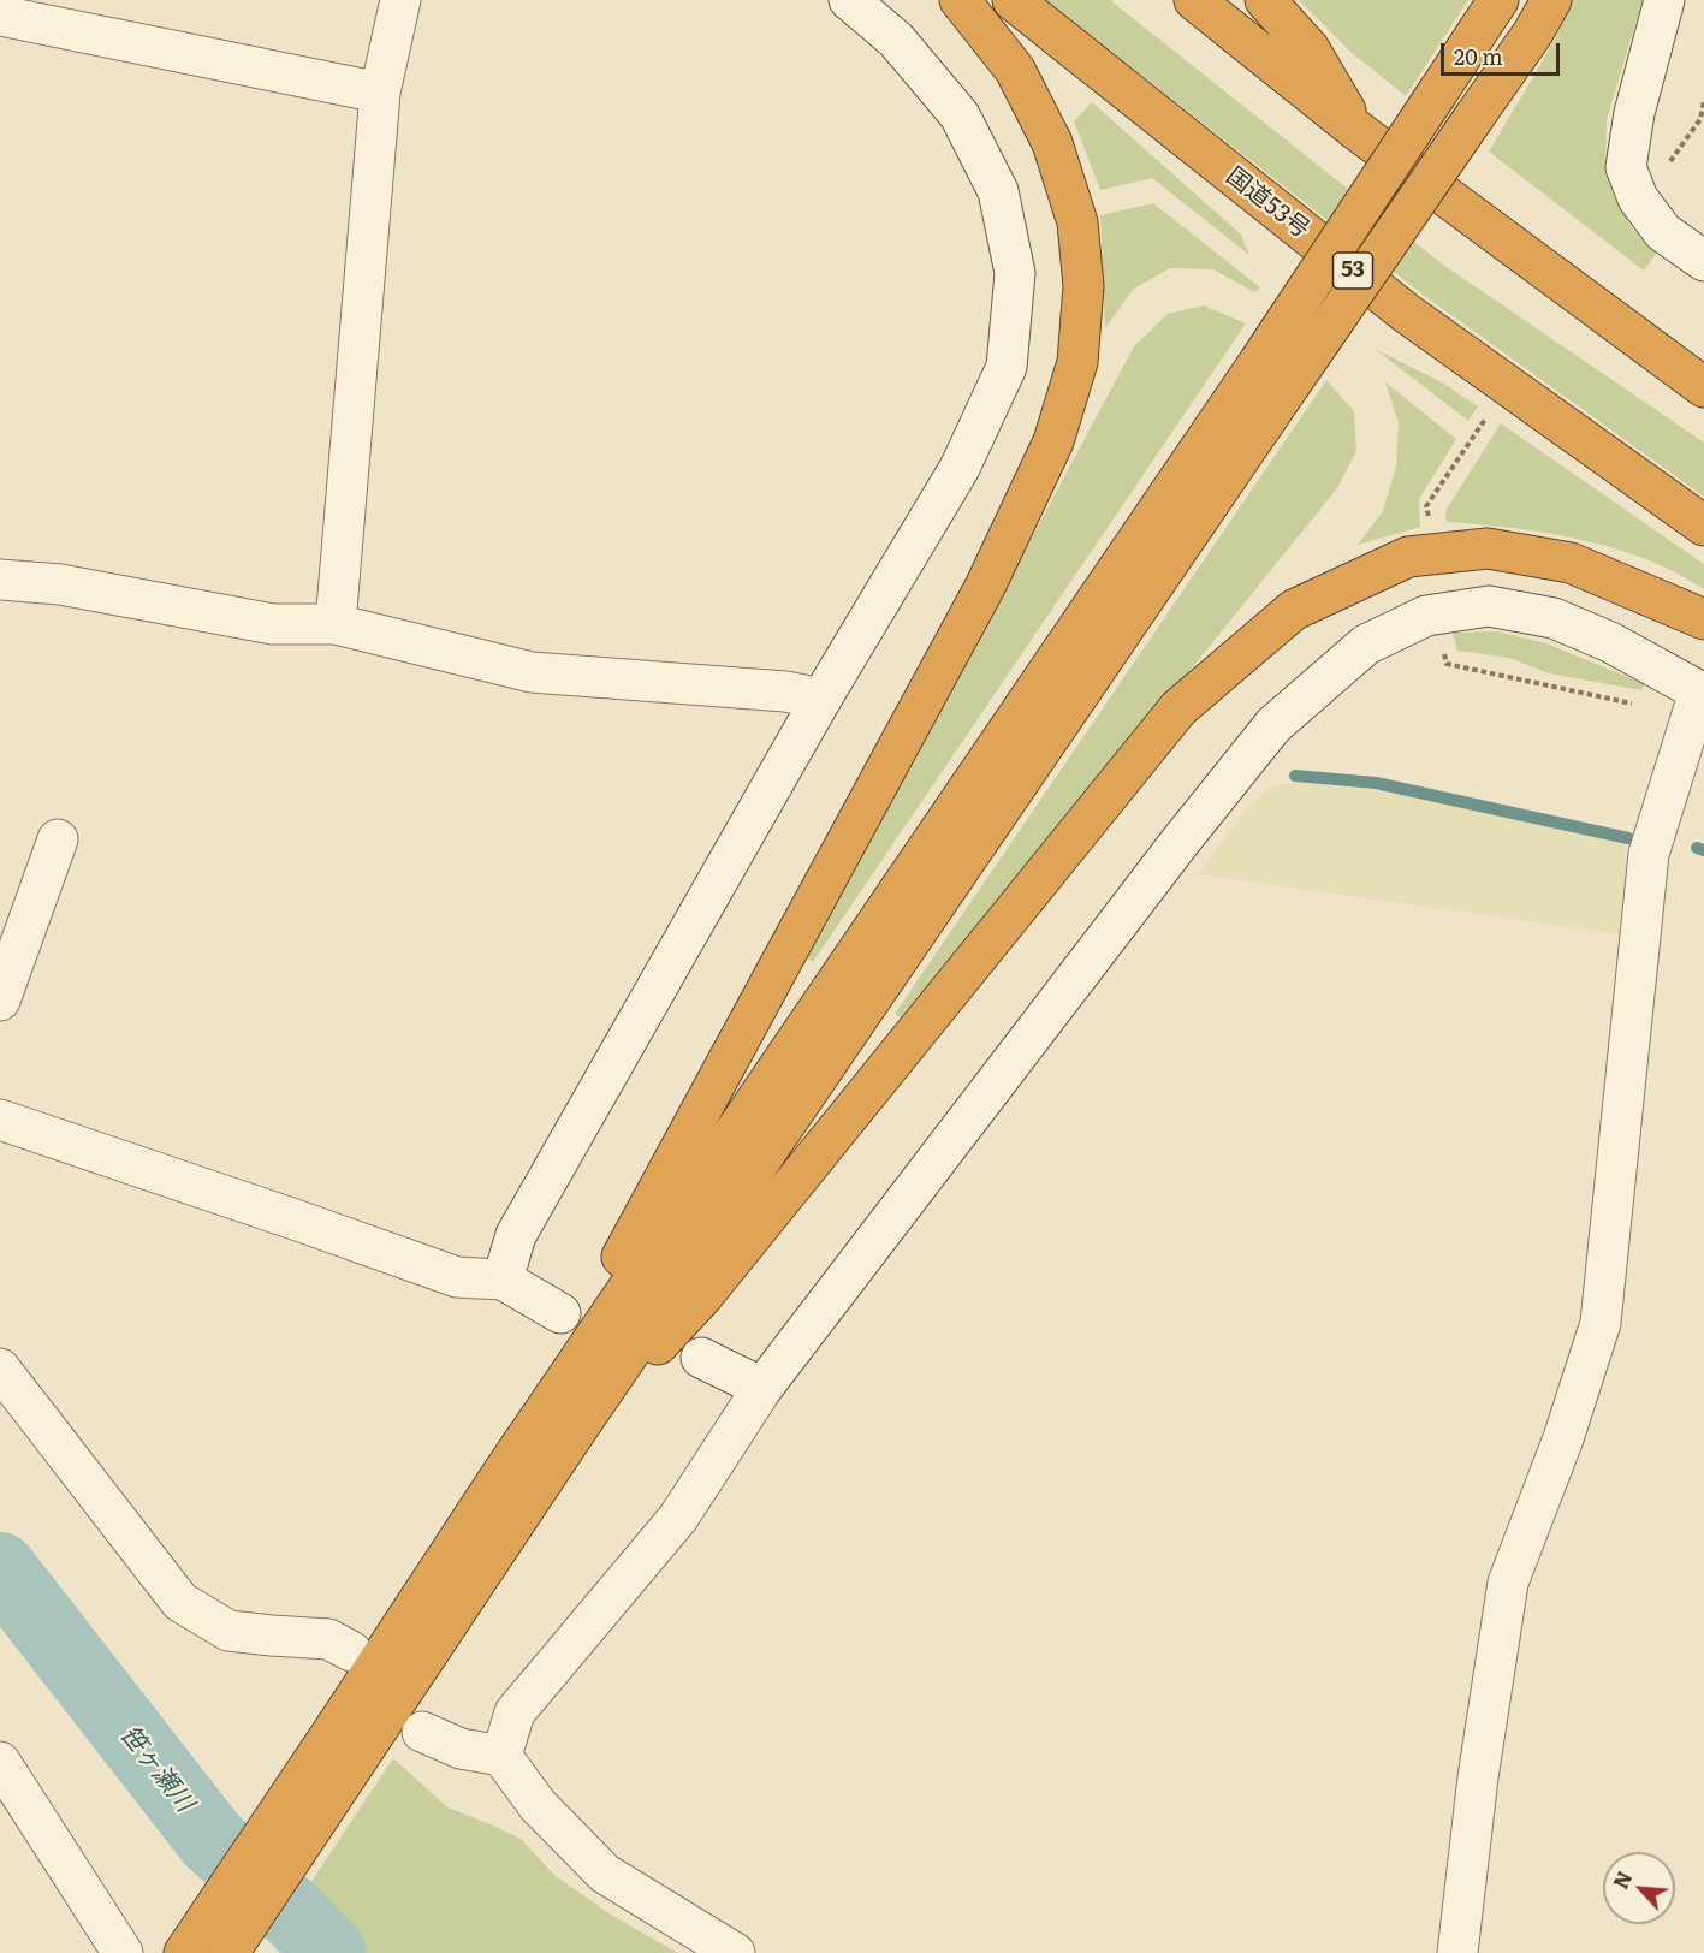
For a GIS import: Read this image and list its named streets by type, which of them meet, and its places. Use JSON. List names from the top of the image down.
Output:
{
  "streets": {
    "highway": ["国道53号", "53"]
  },
  "water": ["笹ヶ瀬川"],
  "scale_bar": "20 m",
  "north": "top left"
}
